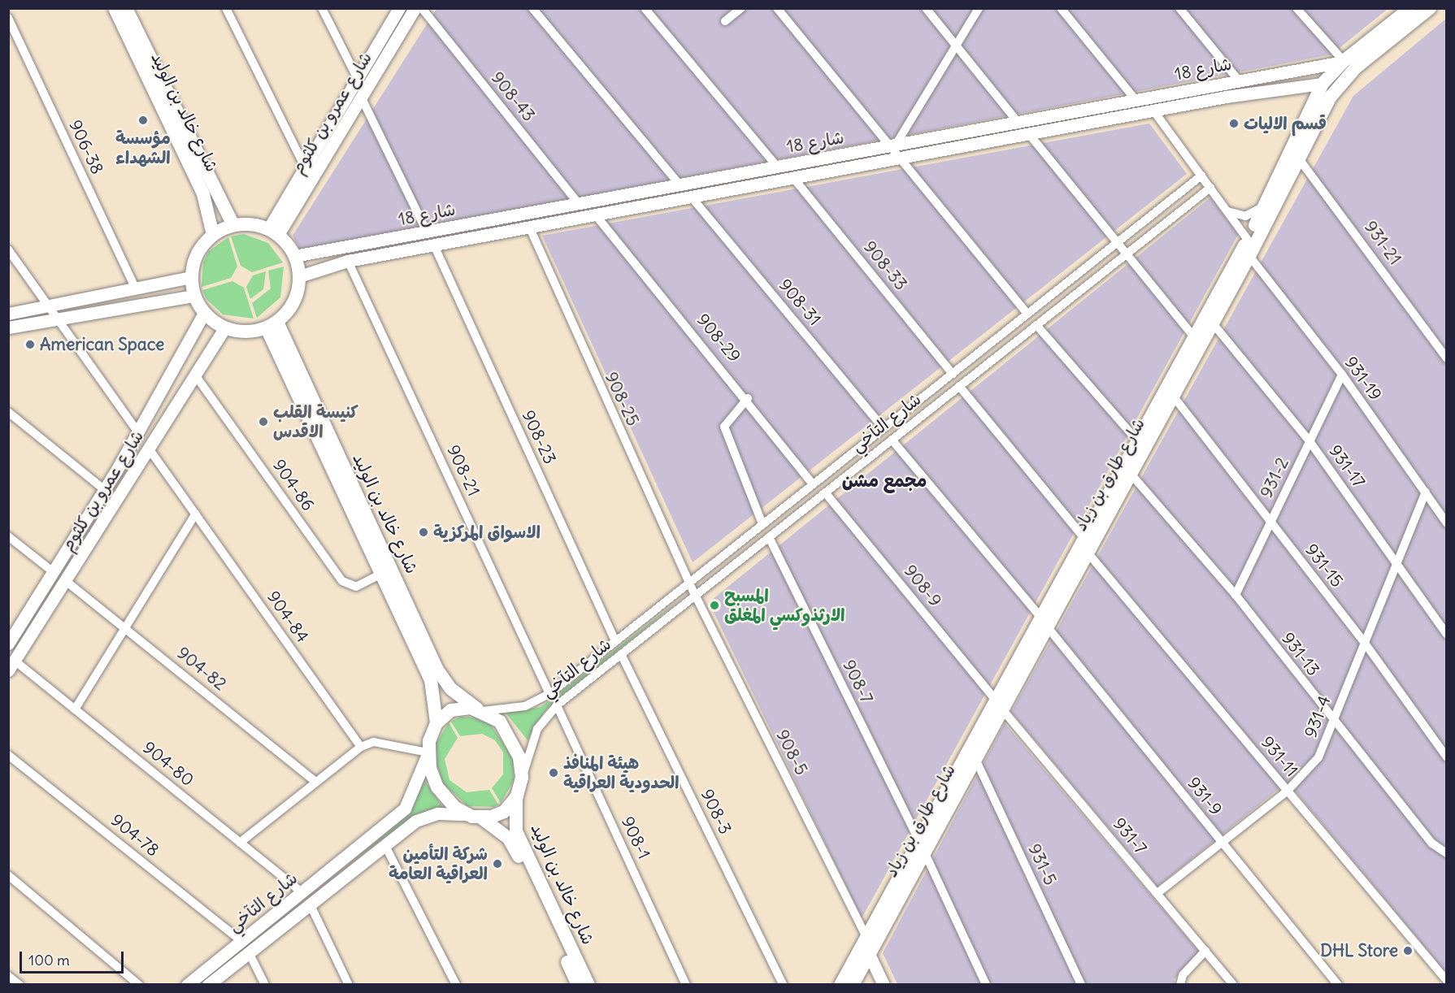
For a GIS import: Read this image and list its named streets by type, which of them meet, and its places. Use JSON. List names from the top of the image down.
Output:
{
  "streets": {
    "main road": ["شارع خالد بن الوليد", "شارع طارق بن زياد"],
    "street": [
      "شارع 18",
      "908-43",
      "شارع عمرو بن كلثوم",
      "906-38",
      "931-21",
      "908-33",
      "908-31",
      "908-29",
      "931-19",
      "908-25",
      "شارع التآخي",
      "908-23",
      "931-17",
      "908-21",
      "931-2",
      "904-86",
      "931-15",
      "908-9",
      "904-84",
      "931-13",
      "904-82",
      "908-7",
      "931-4",
      "908-5",
      "931-11",
      "904-80",
      "931-9",
      "908-3",
      "904-78",
      "931-7",
      "908-1",
      "931-5"
    ]
  },
  "crossings": [
    ["شارع 18", "908-43"],
    ["شارع 18", "شارع خالد بن الوليد"],
    ["شارع 18", "شارع عمرو بن كلثوم"],
    ["شارع 18", "908-33"],
    ["شارع 18", "908-31"],
    ["شارع 18", "908-29"],
    ["شارع 18", "908-25"],
    ["شارع 18", "908-23"],
    ["شارع 18", "908-21"],
    ["شارع 18", "شارع طارق بن زياد"],
    ["شارع خالد بن الوليد", "شارع عمرو بن كلثوم"],
    ["شارع خالد بن الوليد", "شارع التآخي"],
    ["شارع خالد بن الوليد", "904-86"],
    ["شارع عمرو بن كلثوم", "904-86"],
    ["شارع عمرو بن كلثوم", "904-84"],
    ["شارع عمرو بن كلثوم", "904-82"],
    ["شارع عمرو بن كلثوم", "904-80"],
    ["931-21", "شارع طارق بن زياد"],
    ["908-33", "شارع التآخي"],
    ["908-31", "شارع التآخي"],
    ["908-29", "شارع التآخي"],
    ["931-19", "شارع طارق بن زياد"],
    ["931-19", "931-2"],
    ["931-19", "931-4"],
    ["908-25", "شارع التآخي"],
    ["908-25", "908-5"],
    ["شارع التآخي", "908-23"],
    ["شارع التآخي", "908-21"],
    ["شارع التآخي", "908-9"],
    ["شارع التآخي", "908-7"],
    ["شارع التآخي", "908-5"],
    ["شارع التآخي", "904-80"],
    ["شارع التآخي", "931-9"],
    ["شارع التآخي", "908-3"],
    ["شارع التآخي", "904-78"],
    ["شارع التآخي", "908-1"],
    ["931-17", "شارع طارق بن زياد"],
    ["931-17", "931-2"],
    ["931-17", "931-4"],
    ["شارع طارق بن زياد", "931-15"],
    ["شارع طارق بن زياد", "908-9"],
    ["شارع طارق بن زياد", "931-13"],
    ["شارع طارق بن زياد", "908-7"],
    ["شارع طارق بن زياد", "908-5"],
    ["شارع طارق بن زياد", "931-11"],
    ["شارع طارق بن زياد", "931-9"],
    ["شارع طارق بن زياد", "931-7"],
    ["شارع طارق بن زياد", "931-5"],
    ["931-2", "931-15"],
    ["931-2", "931-13"],
    ["931-15", "931-4"],
    ["908-9", "931-7"],
    ["931-13", "931-4"],
    ["931-4", "931-11"],
    ["931-4", "931-9"],
    ["931-4", "931-7"]
  ],
  "districts": ["مجمع مشن"],
  "places": [
    "مؤسسة الشهداء",
    "قسم الاليات",
    "American Space",
    "كنيسة القلب الاقدس",
    "الاسواق المركزية",
    "المسبح الارثذوكسي المغلق",
    "هيئة المنافذ الحدودية العراقية",
    "شركة التأمين العراقية العامة",
    "DHL Store"
  ],
  "scale_bar": "100 m"
}
